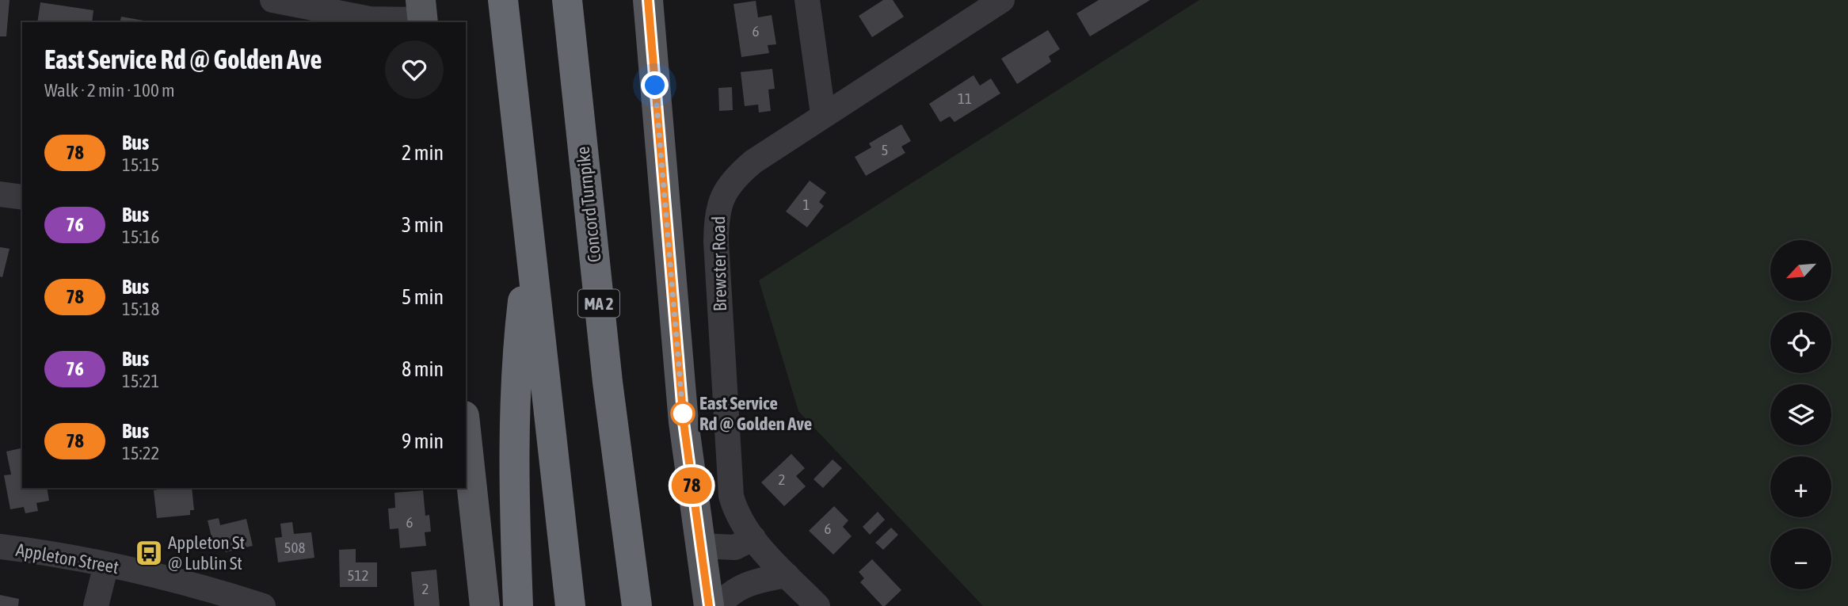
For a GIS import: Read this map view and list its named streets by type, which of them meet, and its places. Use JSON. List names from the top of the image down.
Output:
{
  "streets": {
    "highway": ["Concord Turnpike", "MA 2"],
    "street": ["Brewster Road", "Appleton Street"]
  },
  "places": {
    "other": ["East Service Rd @ Golden Ave"],
    "bus stop": ["Appleton St @ Lublin St"]
  },
  "lines": ["bus line 78"],
  "house_numbers": [
    "6",
    "11",
    "5",
    "1",
    "2",
    "6",
    "6",
    "508",
    "512",
    "2"
  ],
  "north": "bottom left",
  "page": {
    "on_map": "78",
    "heading": ["East Service Rd @ Golden Ave", "Walk · 2 min · 100 m"],
    "list": [
      {
        "mark": "78",
        "name": "Bus",
        "note": "15:15",
        "value": "2 min"
      },
      {
        "mark": "76",
        "name": "Bus",
        "note": "15:16",
        "value": "3 min"
      },
      {
        "mark": "78",
        "name": "Bus",
        "note": "15:18",
        "value": "5 min"
      },
      {
        "mark": "76",
        "name": "Bus",
        "note": "15:21",
        "value": "8 min"
      },
      {
        "mark": "78",
        "name": "Bus",
        "note": "15:22",
        "value": "9 min"
      }
    ],
    "map_buttons": ["+", "−"]
  }
}
